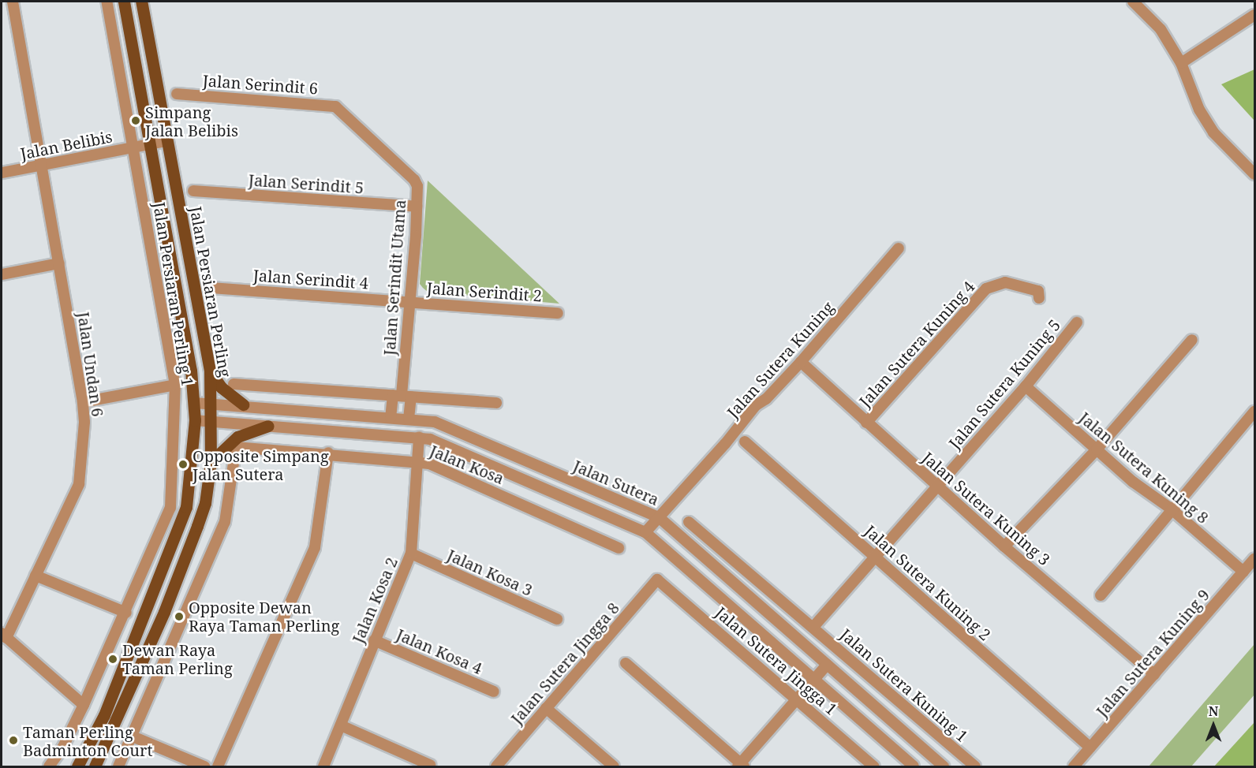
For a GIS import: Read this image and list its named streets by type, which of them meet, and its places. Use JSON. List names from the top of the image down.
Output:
{
  "streets": {
    "main road": ["Jalan Persiaran Perling"],
    "street": [
      "Jalan Serindit 6",
      "Jalan Belibis",
      "Jalan Serindit 5",
      "Jalan Serindit Utama",
      "Jalan Serindit 4",
      "Jalan Serindit 2",
      "Jalan Persiaran Perling 1",
      "Jalan Sutera Kuning 4",
      "Jalan Sutera Kuning",
      "Jalan Undan 6",
      "Jalan Sutera Kuning 5",
      "Jalan Kosa",
      "Jalan Sutera Kuning 8",
      "Jalan Sutera",
      "Jalan Sutera Kuning 3",
      "Jalan Kosa 3",
      "Jalan Sutera Kuning 2",
      "Jalan Kosa 2",
      "Jalan Kosa 4",
      "Jalan Sutera Kuning 9",
      "Jalan Sutera Jingga 1",
      "Jalan Sutera Jingga 8",
      "Jalan Sutera Kuning 1"
    ]
  },
  "crossings": [
    ["Jalan Serindit 6", "Jalan Serindit Utama"],
    ["Jalan Belibis", "Jalan Persiaran Perling"],
    ["Jalan Belibis", "Jalan Persiaran Perling 1"],
    ["Jalan Belibis", "Jalan Undan 6"],
    ["Jalan Serindit 5", "Jalan Serindit Utama"],
    ["Jalan Serindit Utama", "Jalan Serindit 4"],
    ["Jalan Serindit Utama", "Jalan Serindit 2"],
    ["Jalan Serindit 4", "Jalan Serindit 2"],
    ["Jalan Persiaran Perling", "Jalan Sutera"],
    ["Jalan Sutera Kuning 4", "Jalan Sutera Kuning 3"],
    ["Jalan Sutera Kuning", "Jalan Sutera"],
    ["Jalan Sutera Kuning", "Jalan Sutera Kuning 3"],
    ["Jalan Sutera Kuning 5", "Jalan Sutera Kuning 8"],
    ["Jalan Sutera Kuning 5", "Jalan Sutera Kuning 3"],
    ["Jalan Sutera Kuning 5", "Jalan Sutera Kuning 2"],
    ["Jalan Kosa", "Jalan Kosa 2"],
    ["Jalan Sutera Kuning 8", "Jalan Sutera Kuning 9"],
    ["Jalan Sutera Kuning 3", "Jalan Sutera Kuning 9"],
    ["Jalan Kosa 3", "Jalan Kosa 2"],
    ["Jalan Sutera Kuning 2", "Jalan Sutera Kuning 9"],
    ["Jalan Kosa 2", "Jalan Kosa 4"],
    ["Jalan Sutera Jingga 1", "Jalan Sutera Jingga 8"]
  ],
  "places": [
    "Simpang Jalan Belibis",
    "Opposite Simpang Jalan Sutera",
    "Opposite Dewan Raya Taman Perling",
    "Dewan Raya Taman Perling",
    "Taman Perling Badminton Court"
  ],
  "north": "top"
}
